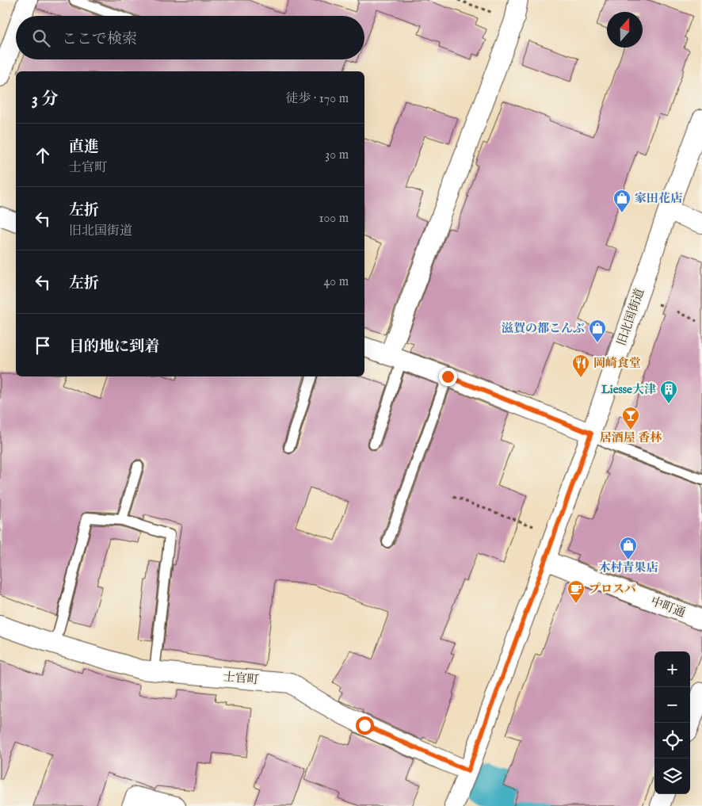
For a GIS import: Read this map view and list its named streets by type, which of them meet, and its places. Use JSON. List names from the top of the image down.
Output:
{
  "streets": {
    "street": ["旧北国街道", "中町通", "士官町"]
  },
  "crossings": [
    ["旧北国街道", "中町通"],
    ["旧北国街道", "士官町"]
  ],
  "places": {
    "shop": ["家田花店", "滋賀の都こんぶ", "木村青果店"],
    "restaurant": ["岡崎食堂"],
    "building": ["Liesse大津"],
    "bar": ["居酒屋 香林"],
    "cafe": ["プロスパ"]
  },
  "north": "top",
  "page": {
    "search": "ここで検索",
    "heading": ["3 分", "徒歩 · 170 m"],
    "list": [
      ["直進", "士官町", "30 m"],
      ["左折", "旧北国街道", "100 m"],
      ["左折", "40 m"],
      "目的地に到着"
    ],
    "map_buttons": ["+", "−"]
  }
}
